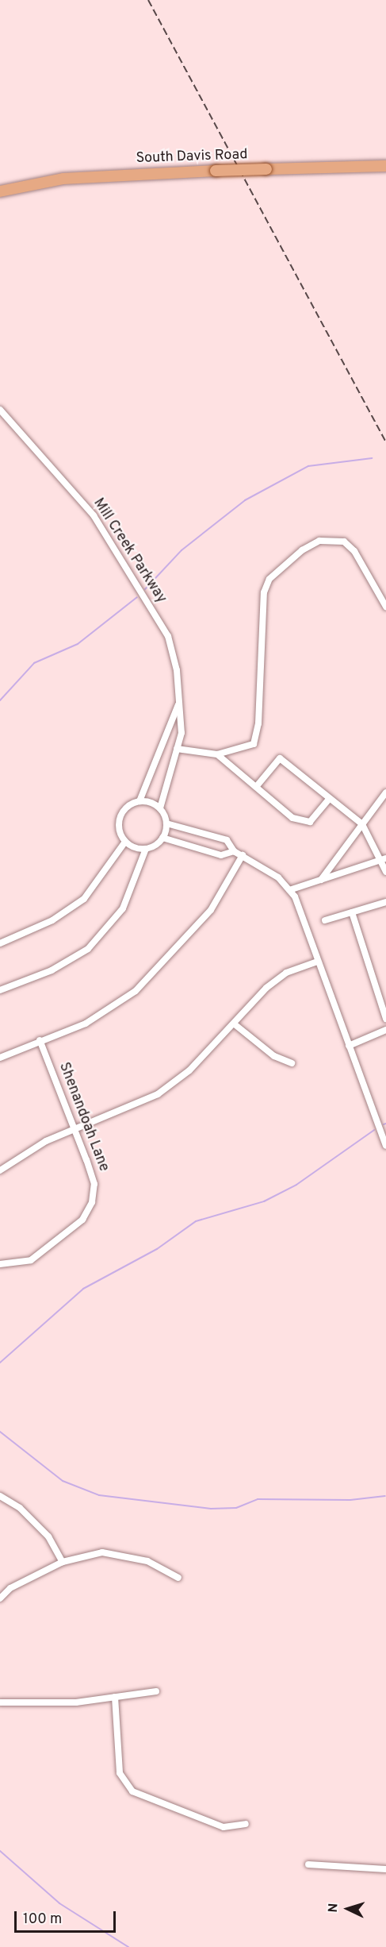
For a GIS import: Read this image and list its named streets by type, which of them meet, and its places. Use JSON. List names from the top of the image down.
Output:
{
  "streets": {
    "main road": ["South Davis Road"],
    "street": ["Mill Creek Parkway", "Shenandoah Lane"]
  },
  "scale_bar": "100 m",
  "north": "left"
}
